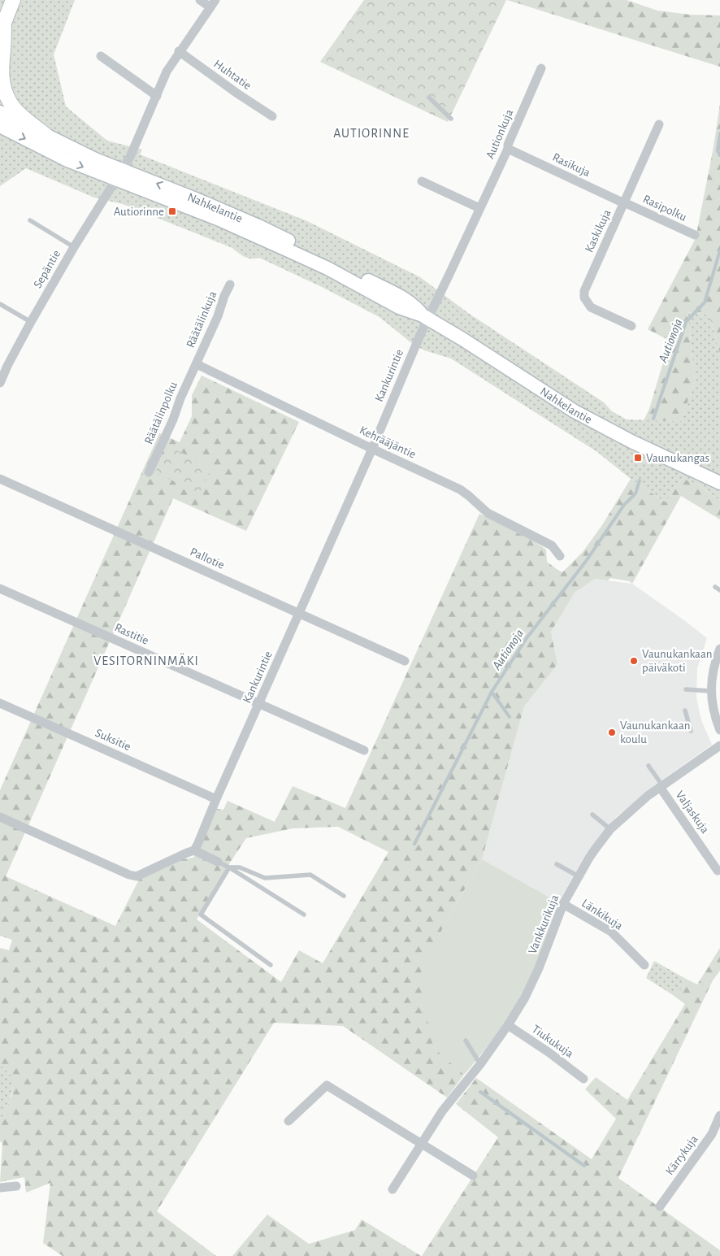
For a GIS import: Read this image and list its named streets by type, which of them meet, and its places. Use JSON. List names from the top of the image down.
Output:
{
  "streets": {
    "main road": ["Nahkelantie"],
    "street": [
      "Huhtatie",
      "Autionkuja",
      "Rasikuja",
      "Rasipolku",
      "Kaskikuja",
      "Sepäntie",
      "Räätälinkuja",
      "Kankurintie",
      "Räätälinpolku",
      "Kehrääjäntie",
      "Pallotie",
      "Rastitie",
      "Suksitie",
      "Valjaskuja",
      "Länkikuja",
      "Vankkurikuja",
      "Tiukukuja",
      "Kärrykuja"
    ]
  },
  "crossings": [
    ["Autionkuja", "Rasikuja"],
    ["Autionkuja", "Nahkelantie"],
    ["Autionkuja", "Kankurintie"],
    ["Rasikuja", "Rasipolku"],
    ["Rasikuja", "Kaskikuja"],
    ["Nahkelantie", "Sepäntie"],
    ["Nahkelantie", "Kankurintie"],
    ["Rasipolku", "Kaskikuja"],
    ["Räätälinkuja", "Räätälinpolku"],
    ["Räätälinkuja", "Kehrääjäntie"],
    ["Kankurintie", "Kehrääjäntie"],
    ["Kankurintie", "Pallotie"],
    ["Kankurintie", "Rastitie"],
    ["Kankurintie", "Suksitie"],
    ["Räätälinpolku", "Kehrääjäntie"],
    ["Valjaskuja", "Vankkurikuja"],
    ["Länkikuja", "Vankkurikuja"],
    ["Vankkurikuja", "Tiukukuja"]
  ],
  "districts": ["AUTIORINNE", "VESITORNINMÄKI"],
  "water": ["Autionoja"],
  "places": {
    "transit": ["Autiorinne", "Vaunukangas"],
    "other": ["Vaunukankaan päiväkoti", "Vaunukankaan koulu"]
  }
}
